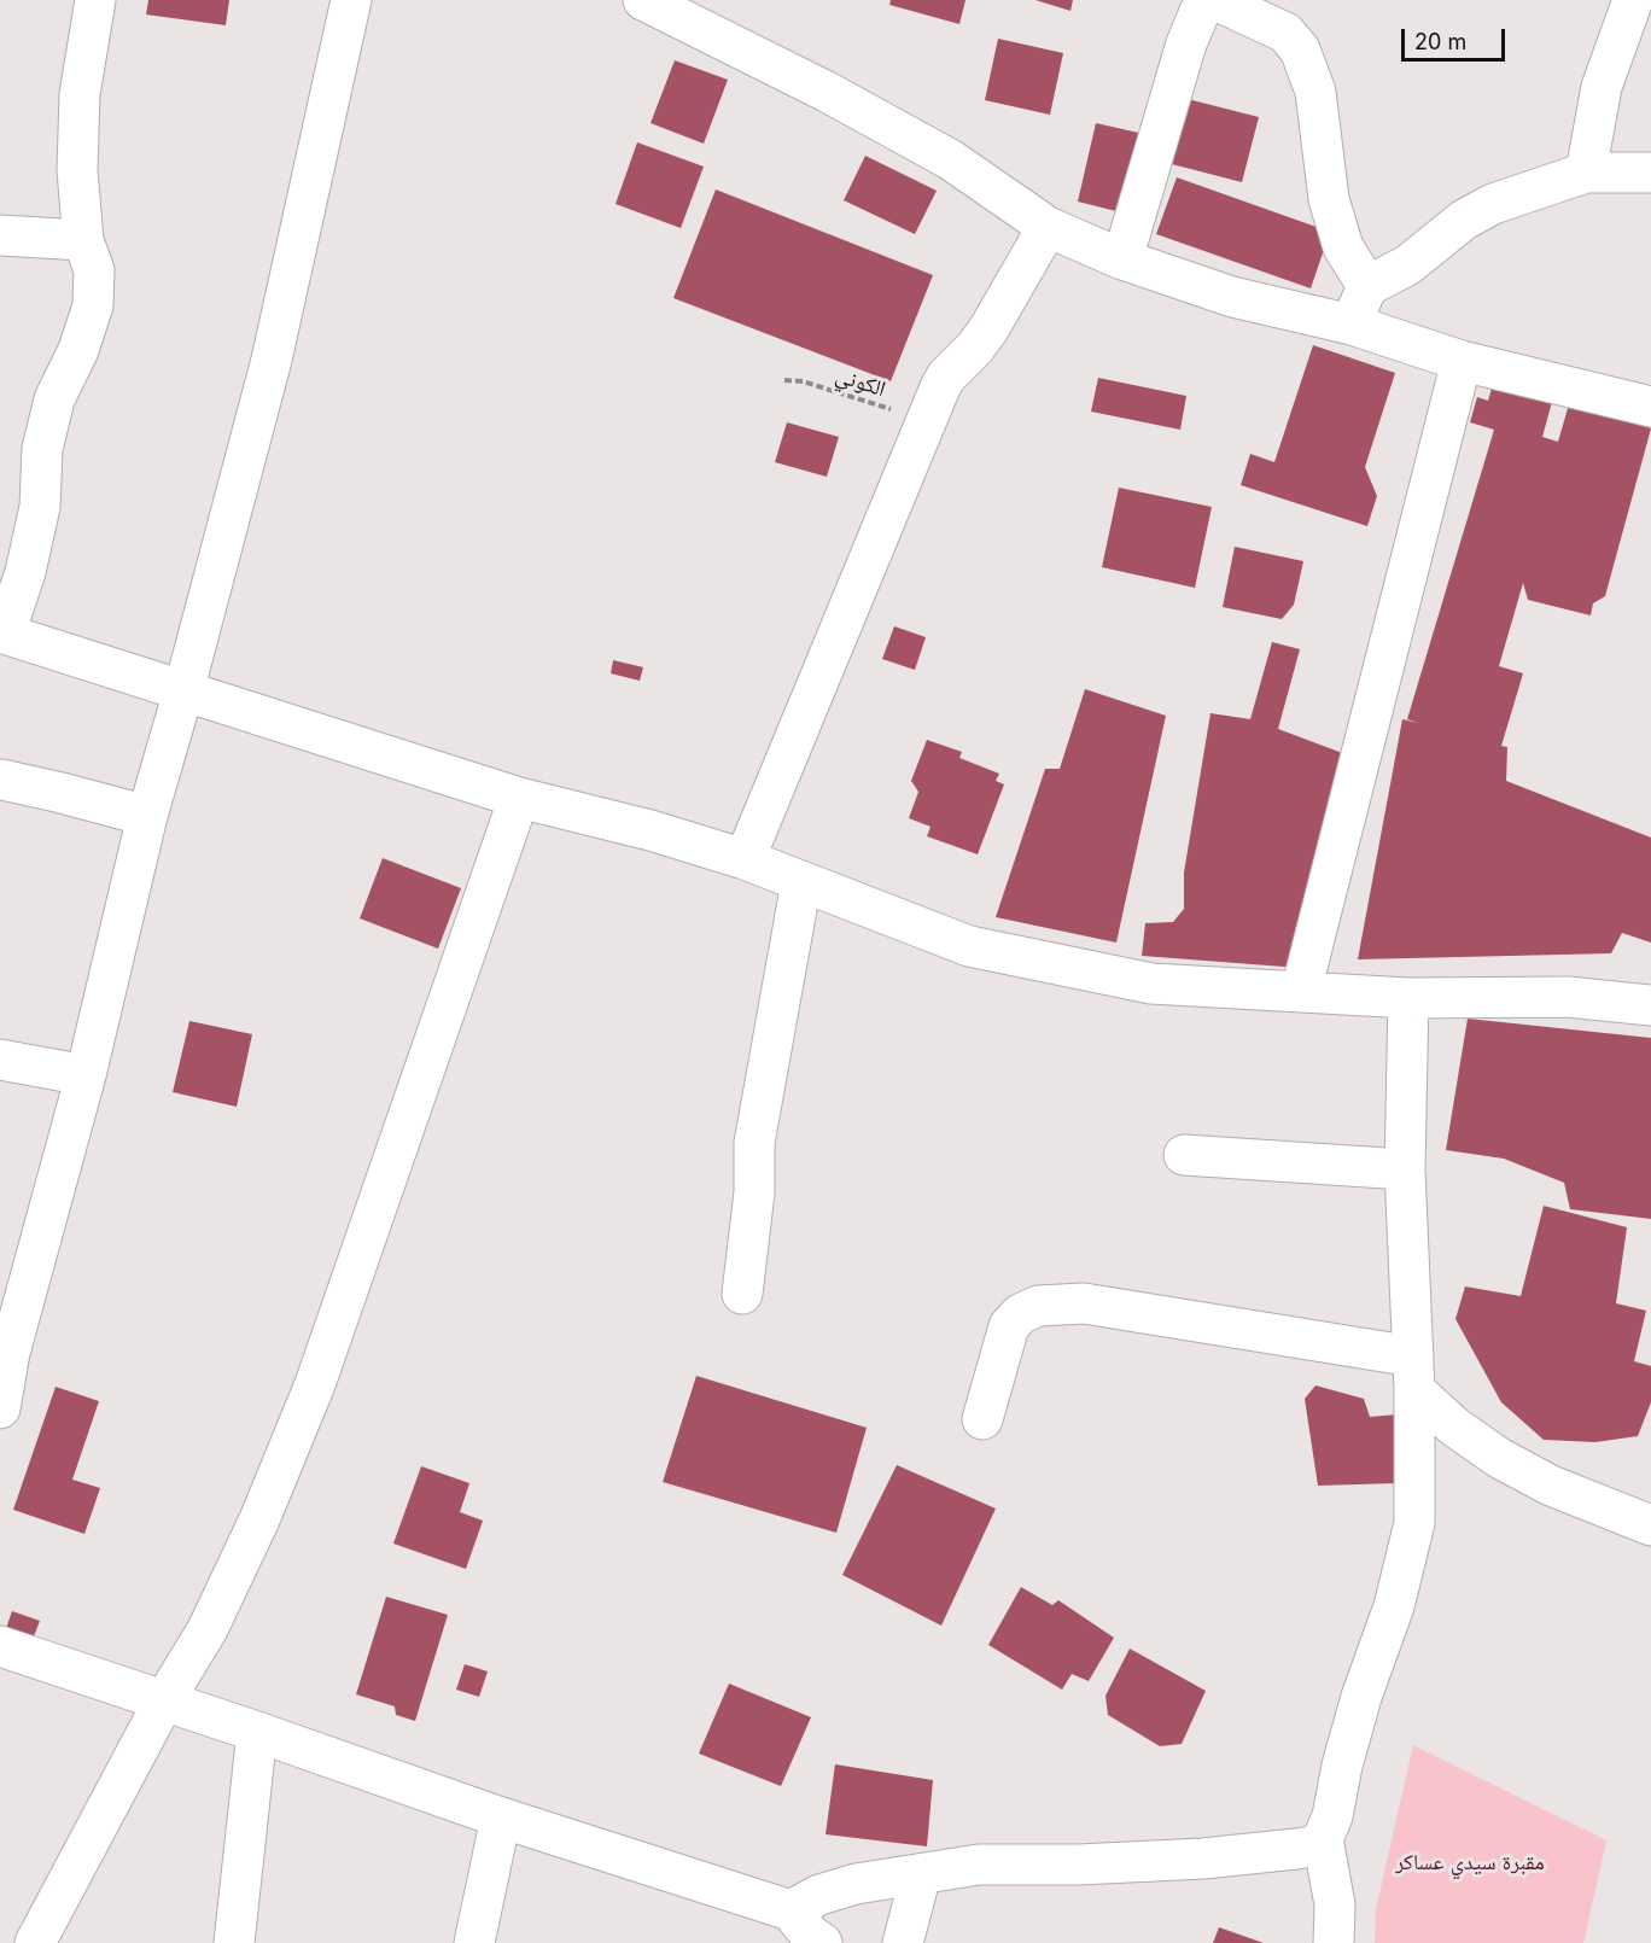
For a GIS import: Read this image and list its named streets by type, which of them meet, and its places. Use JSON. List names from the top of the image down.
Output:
{
  "streets": {
    "path": ["الكوني"]
  },
  "parks": ["مقبرة سيدي عساكر"],
  "scale_bar": "20 m"
}
